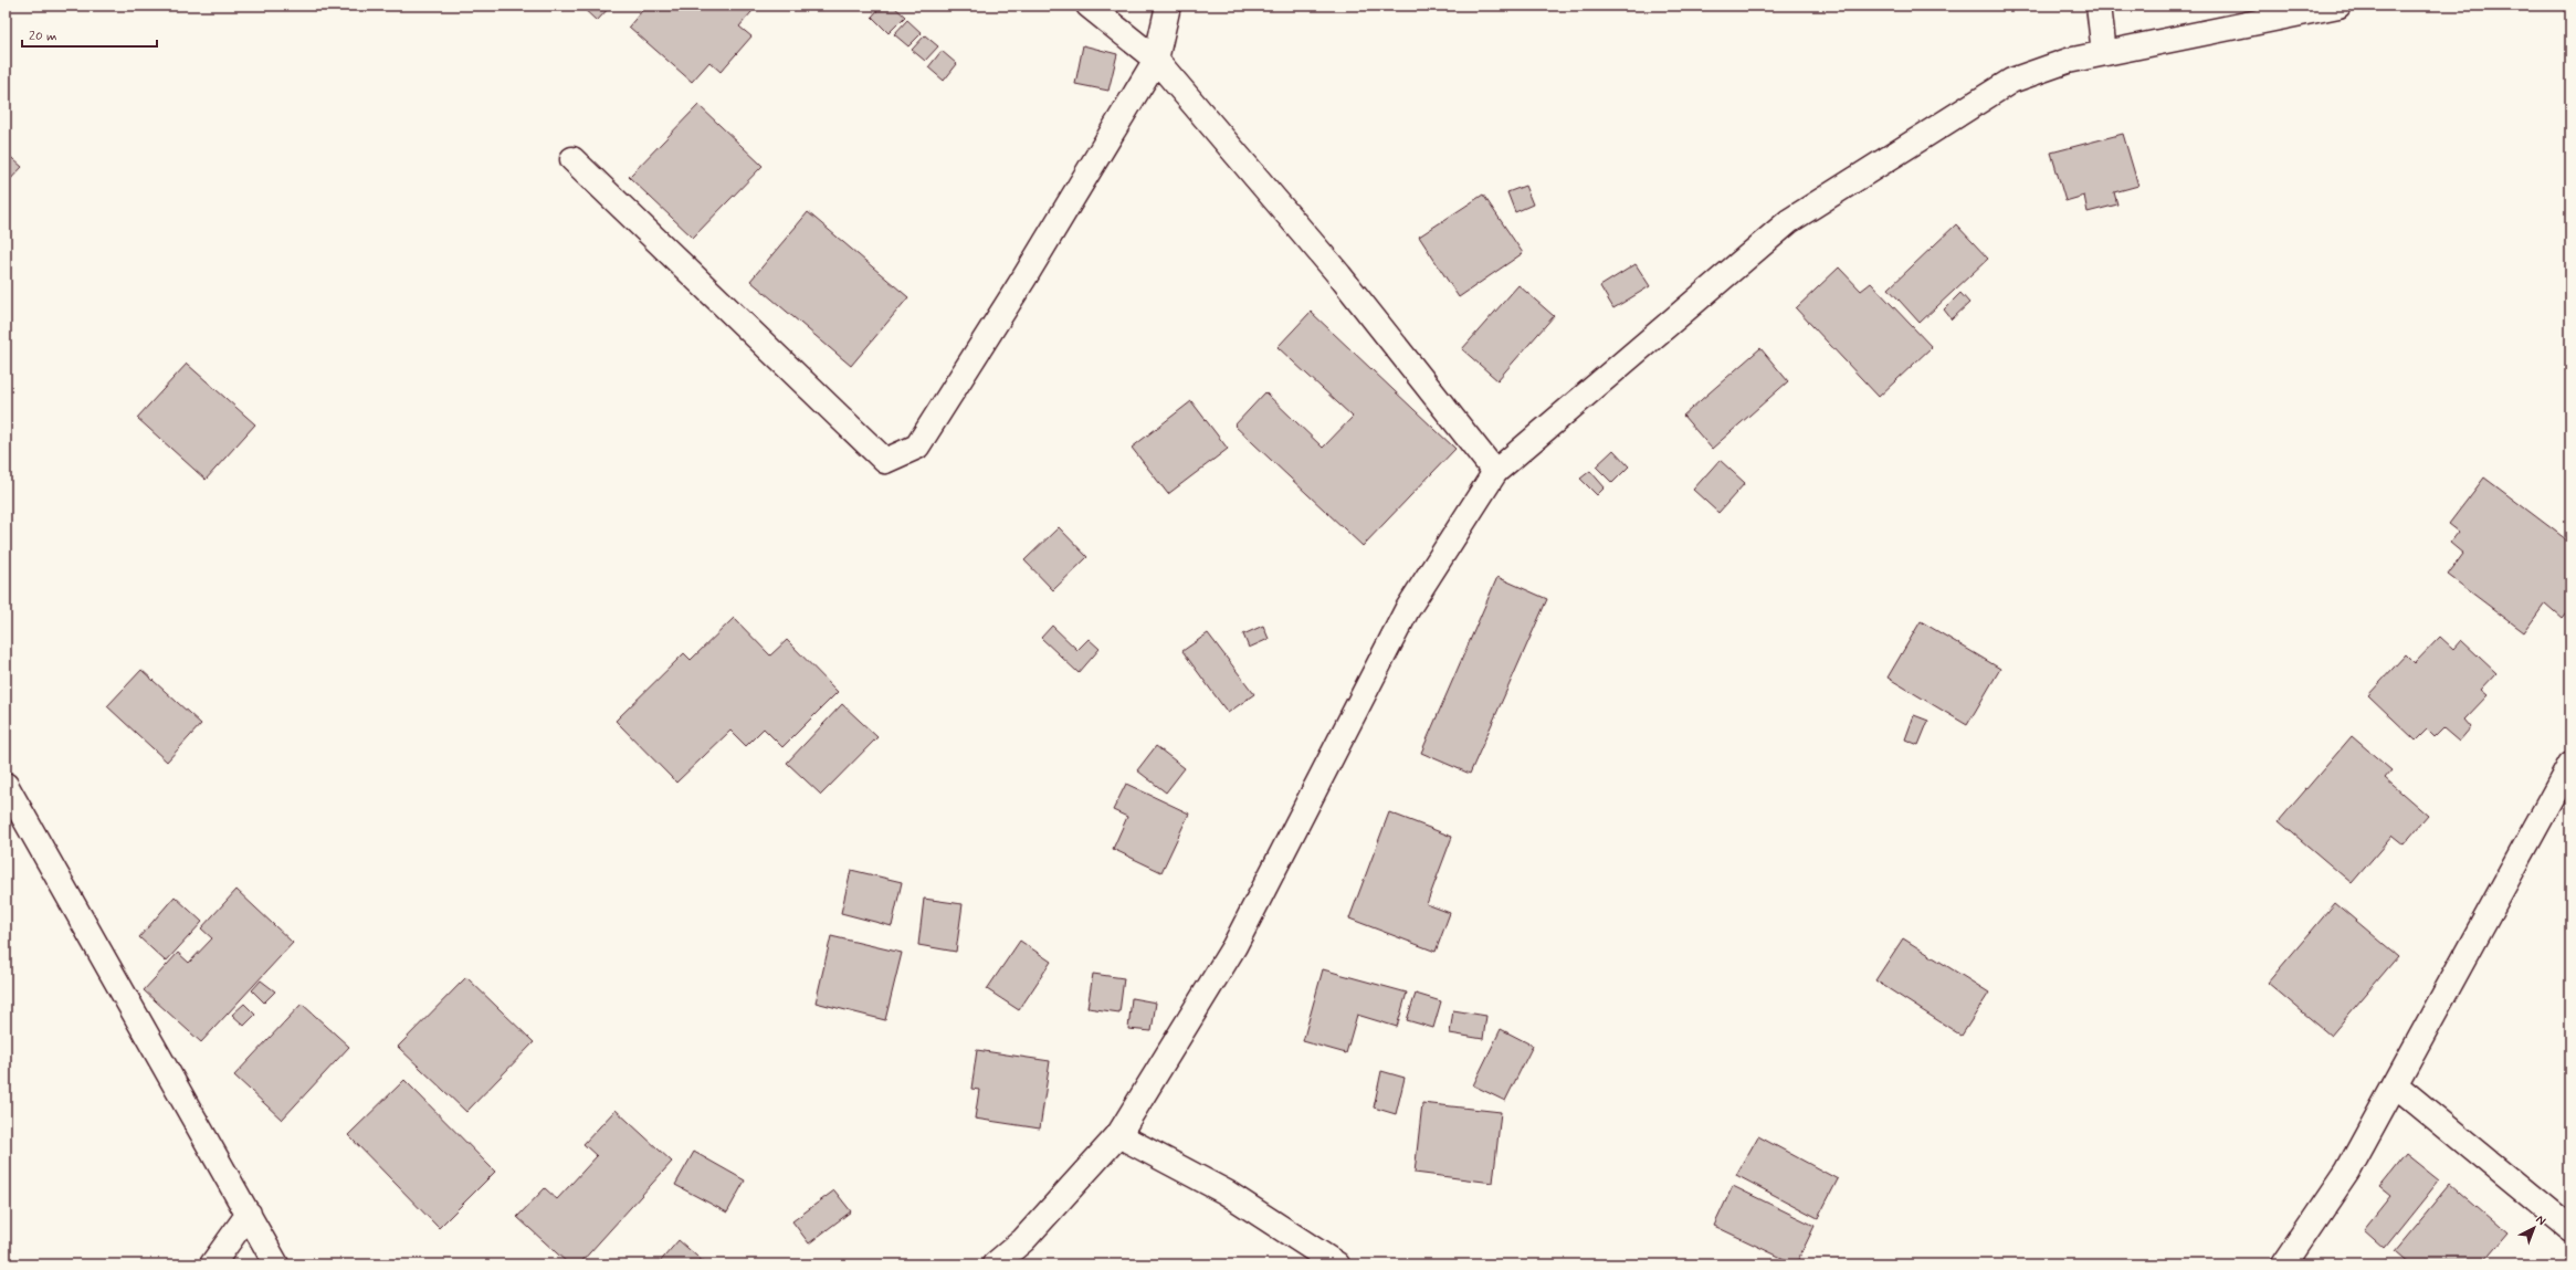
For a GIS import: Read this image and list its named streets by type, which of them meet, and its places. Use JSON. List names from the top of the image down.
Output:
{
  "scale_bar": "20 m",
  "north": "top right"
}
